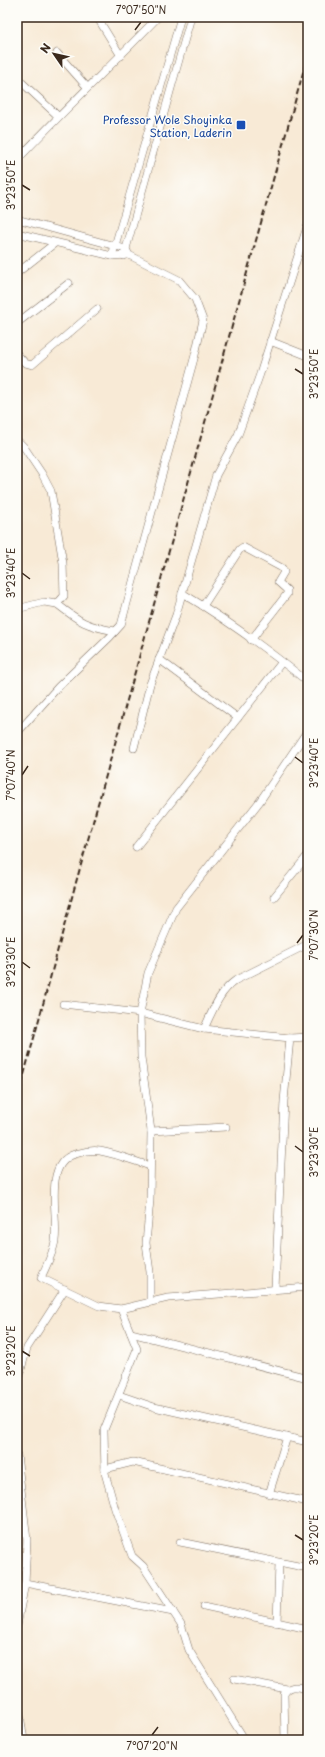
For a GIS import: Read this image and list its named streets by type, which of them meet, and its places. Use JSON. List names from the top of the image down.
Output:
{
  "places": {
    "transit": ["Professor Wole Shoyinka Station, Laderin"]
  },
  "north": "top left",
  "coordinates": [
    "7°07'50\"N",
    "3°23'50\"E",
    "3°23'40\"E",
    "7°07'40\"N",
    "7°07'30\"N",
    "3°23'30\"E",
    "3°23'20\"E",
    "7°07'20\"N"
  ]
}
